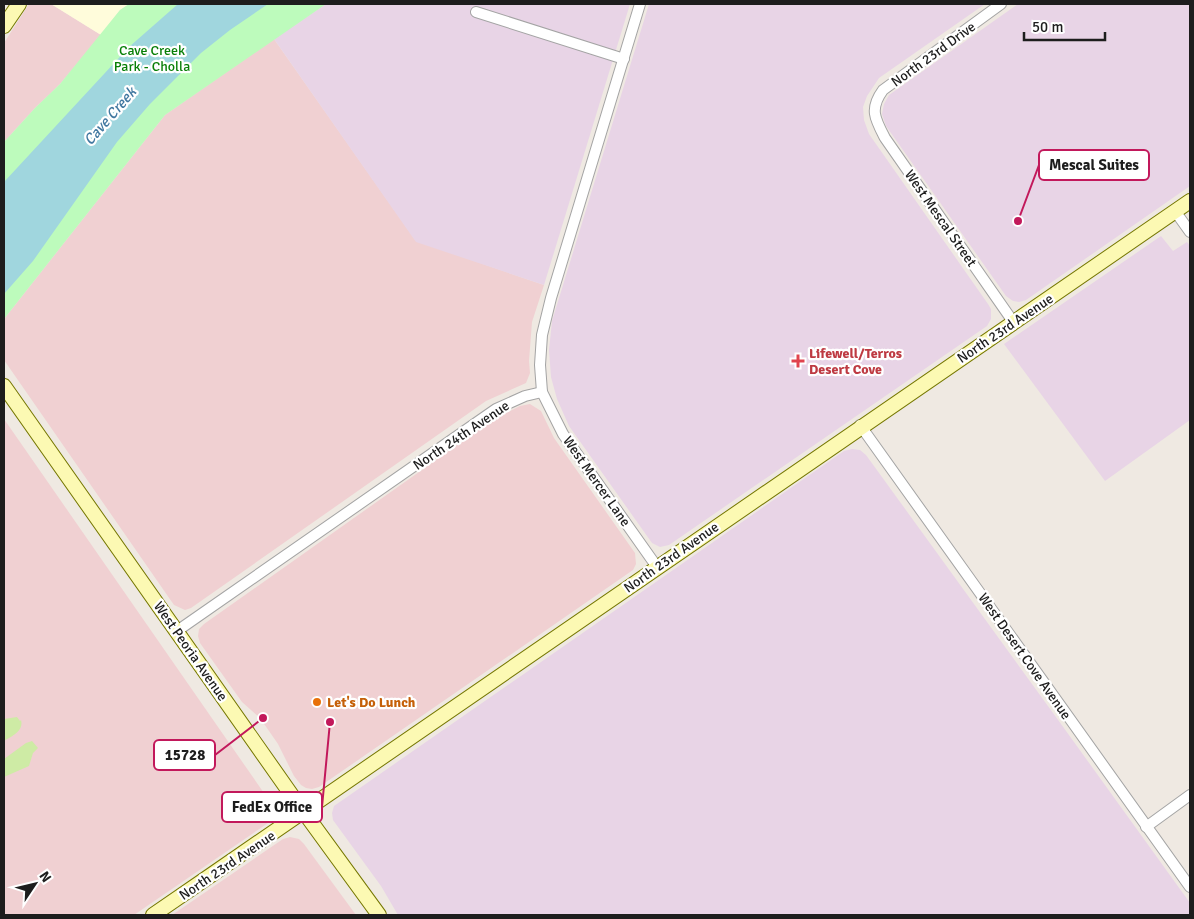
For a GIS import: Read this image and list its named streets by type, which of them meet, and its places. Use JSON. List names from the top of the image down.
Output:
{
  "streets": {
    "street": [
      "North 23rd Drive",
      "West Mescal Street",
      "North 23rd Avenue",
      "North 24th Avenue",
      "West Mercer Lane",
      "West Peoria Avenue",
      "West Desert Cove Avenue"
    ]
  },
  "crossings": [
    ["North 23rd Drive", "West Mescal Street"],
    ["West Mescal Street", "North 23rd Avenue"],
    ["North 23rd Avenue", "West Mercer Lane"],
    ["North 23rd Avenue", "West Peoria Avenue"],
    ["North 23rd Avenue", "West Desert Cove Avenue"],
    ["North 24th Avenue", "West Mercer Lane"],
    ["North 24th Avenue", "West Peoria Avenue"]
  ],
  "water": ["Cave Creek"],
  "parks": ["Cave Creek Park - Cholla"],
  "places": {
    "other": [
      "Mescal Suites",
      "Let's Do Lunch",
      "15728",
      "FedEx Office"
    ],
    "health": ["Lifewell/Terros Desert Cove"]
  },
  "scale_bar": "50 m",
  "north": "top right"
}
